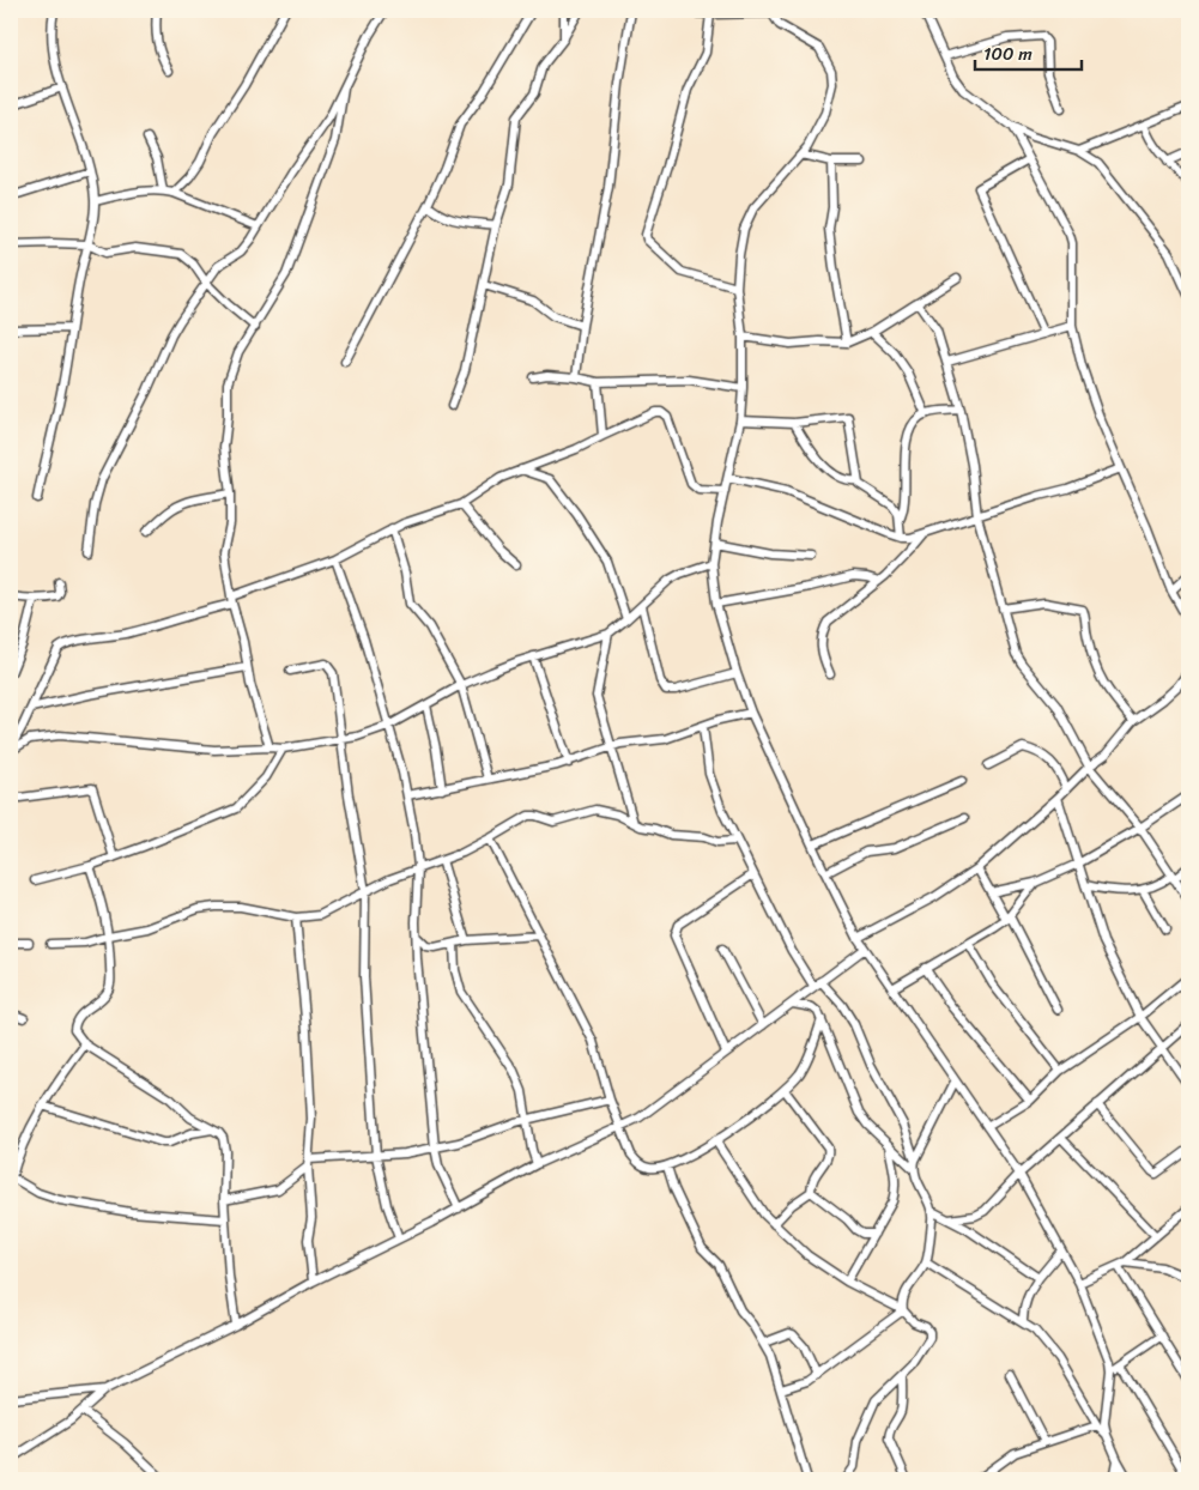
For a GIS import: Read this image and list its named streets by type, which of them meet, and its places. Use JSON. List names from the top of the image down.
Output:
{
  "scale_bar": "100 m"
}
